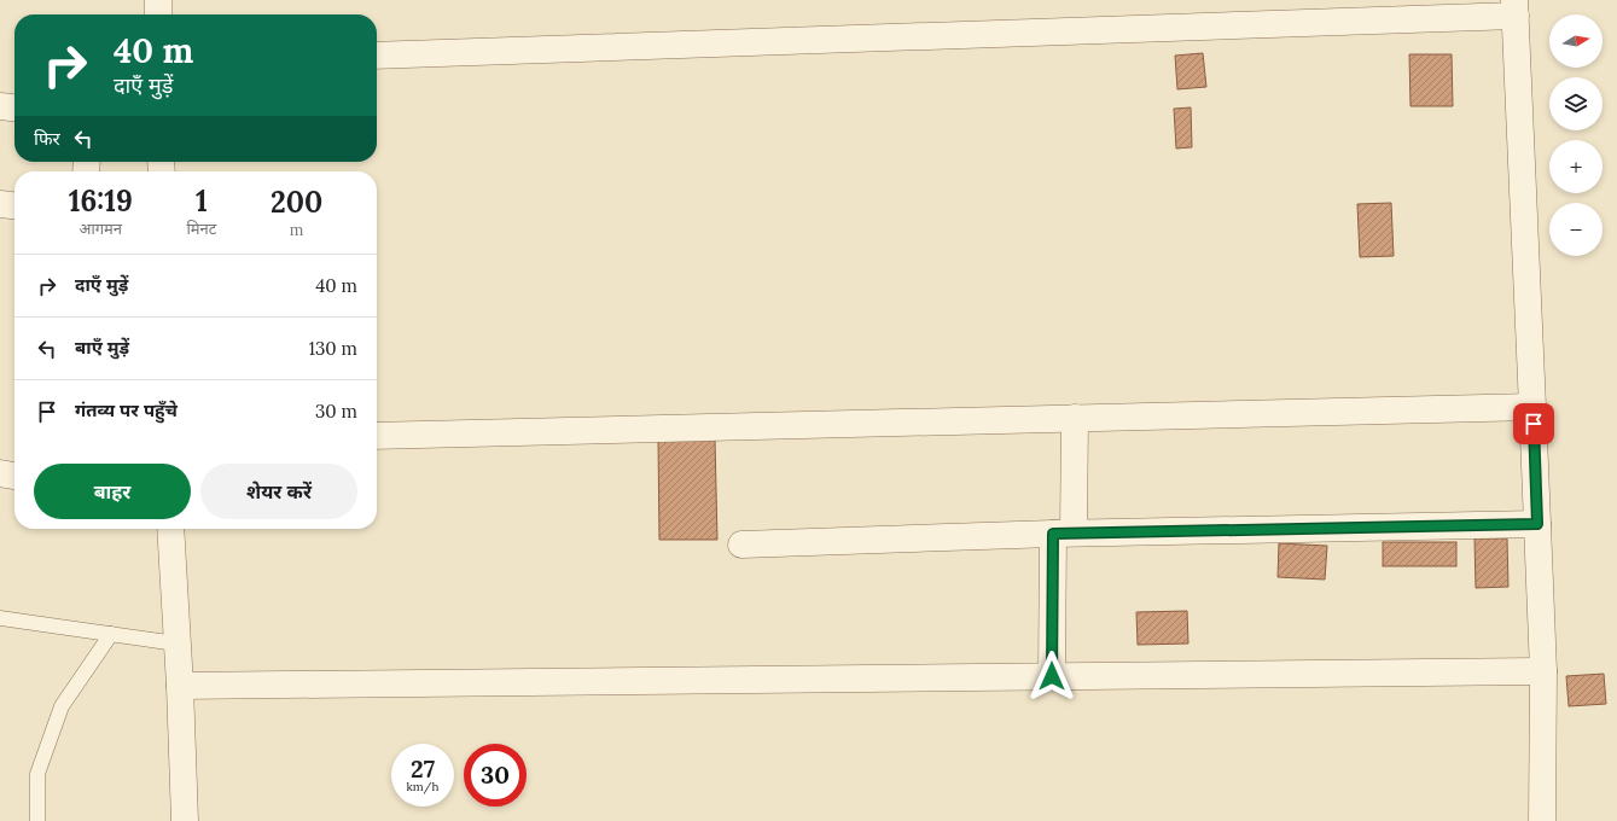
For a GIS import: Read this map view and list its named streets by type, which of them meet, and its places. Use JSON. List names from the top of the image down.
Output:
{
  "north": "right",
  "page": {
    "map_buttons": ["+", "−"],
    "turn": ["40 m", "दाएँ मुड़ें"],
    "then": "फिर",
    "eta": [
      "16:19",
      "आगमन",
      "1",
      "मिनट",
      "200",
      "m"
    ],
    "list": [
      {
        "name": "दाएँ मुड़ें",
        "value": "40 m"
      },
      {
        "name": "बाएँ मुड़ें",
        "value": "130 m"
      },
      {
        "name": "गंतव्य पर पहुँचे",
        "value": "30 m"
      }
    ],
    "buttons": ["बाहर", "शेयर करें"],
    "speed": "27 km/h",
    "limit": "30"
  }
}
